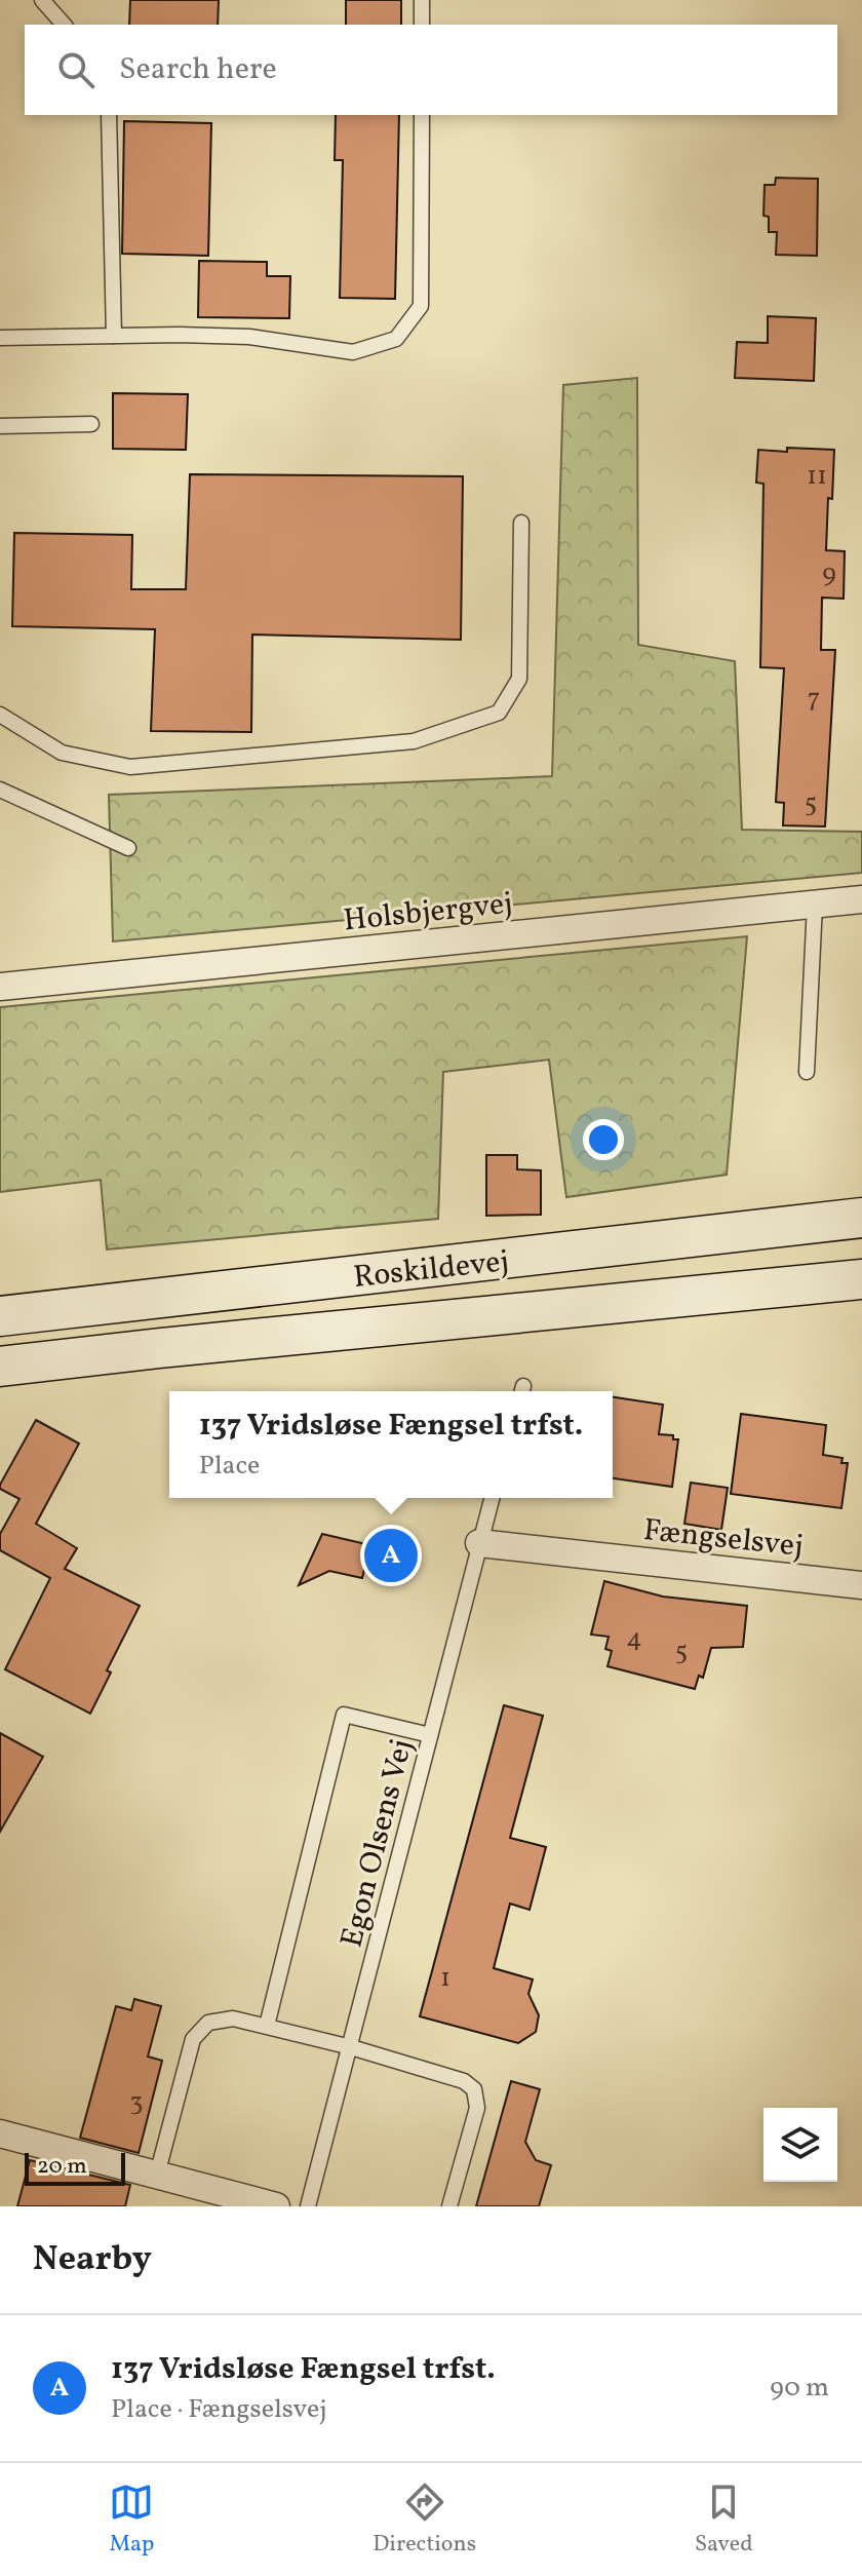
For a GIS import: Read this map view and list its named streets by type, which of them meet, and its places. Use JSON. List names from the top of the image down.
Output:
{
  "streets": {
    "main road": ["Roskildevej"],
    "street": ["Holsbjergvej", "Fængselsvej"],
    "lane": ["Egon Olsens Vej"]
  },
  "crossings": [
    ["Fængselsvej", "Egon Olsens Vej"]
  ],
  "house_numbers": [
    "11",
    "9",
    "7",
    "5",
    "4",
    "5",
    "1",
    "3"
  ],
  "scale_bar": "20 m",
  "page": {
    "search": "Search here",
    "popup": ["137 Vridsløse Fængsel trfst.", "Place"],
    "pins": "A",
    "scale": "20 m",
    "heading": "Nearby",
    "list": [
      {
        "mark": "A",
        "name": "137 Vridsløse Fængsel trfst.",
        "note": "Place · Fængselsvej",
        "value": "90 m"
      }
    ],
    "nav": ["Map", "Directions", "Saved"]
  }
}
